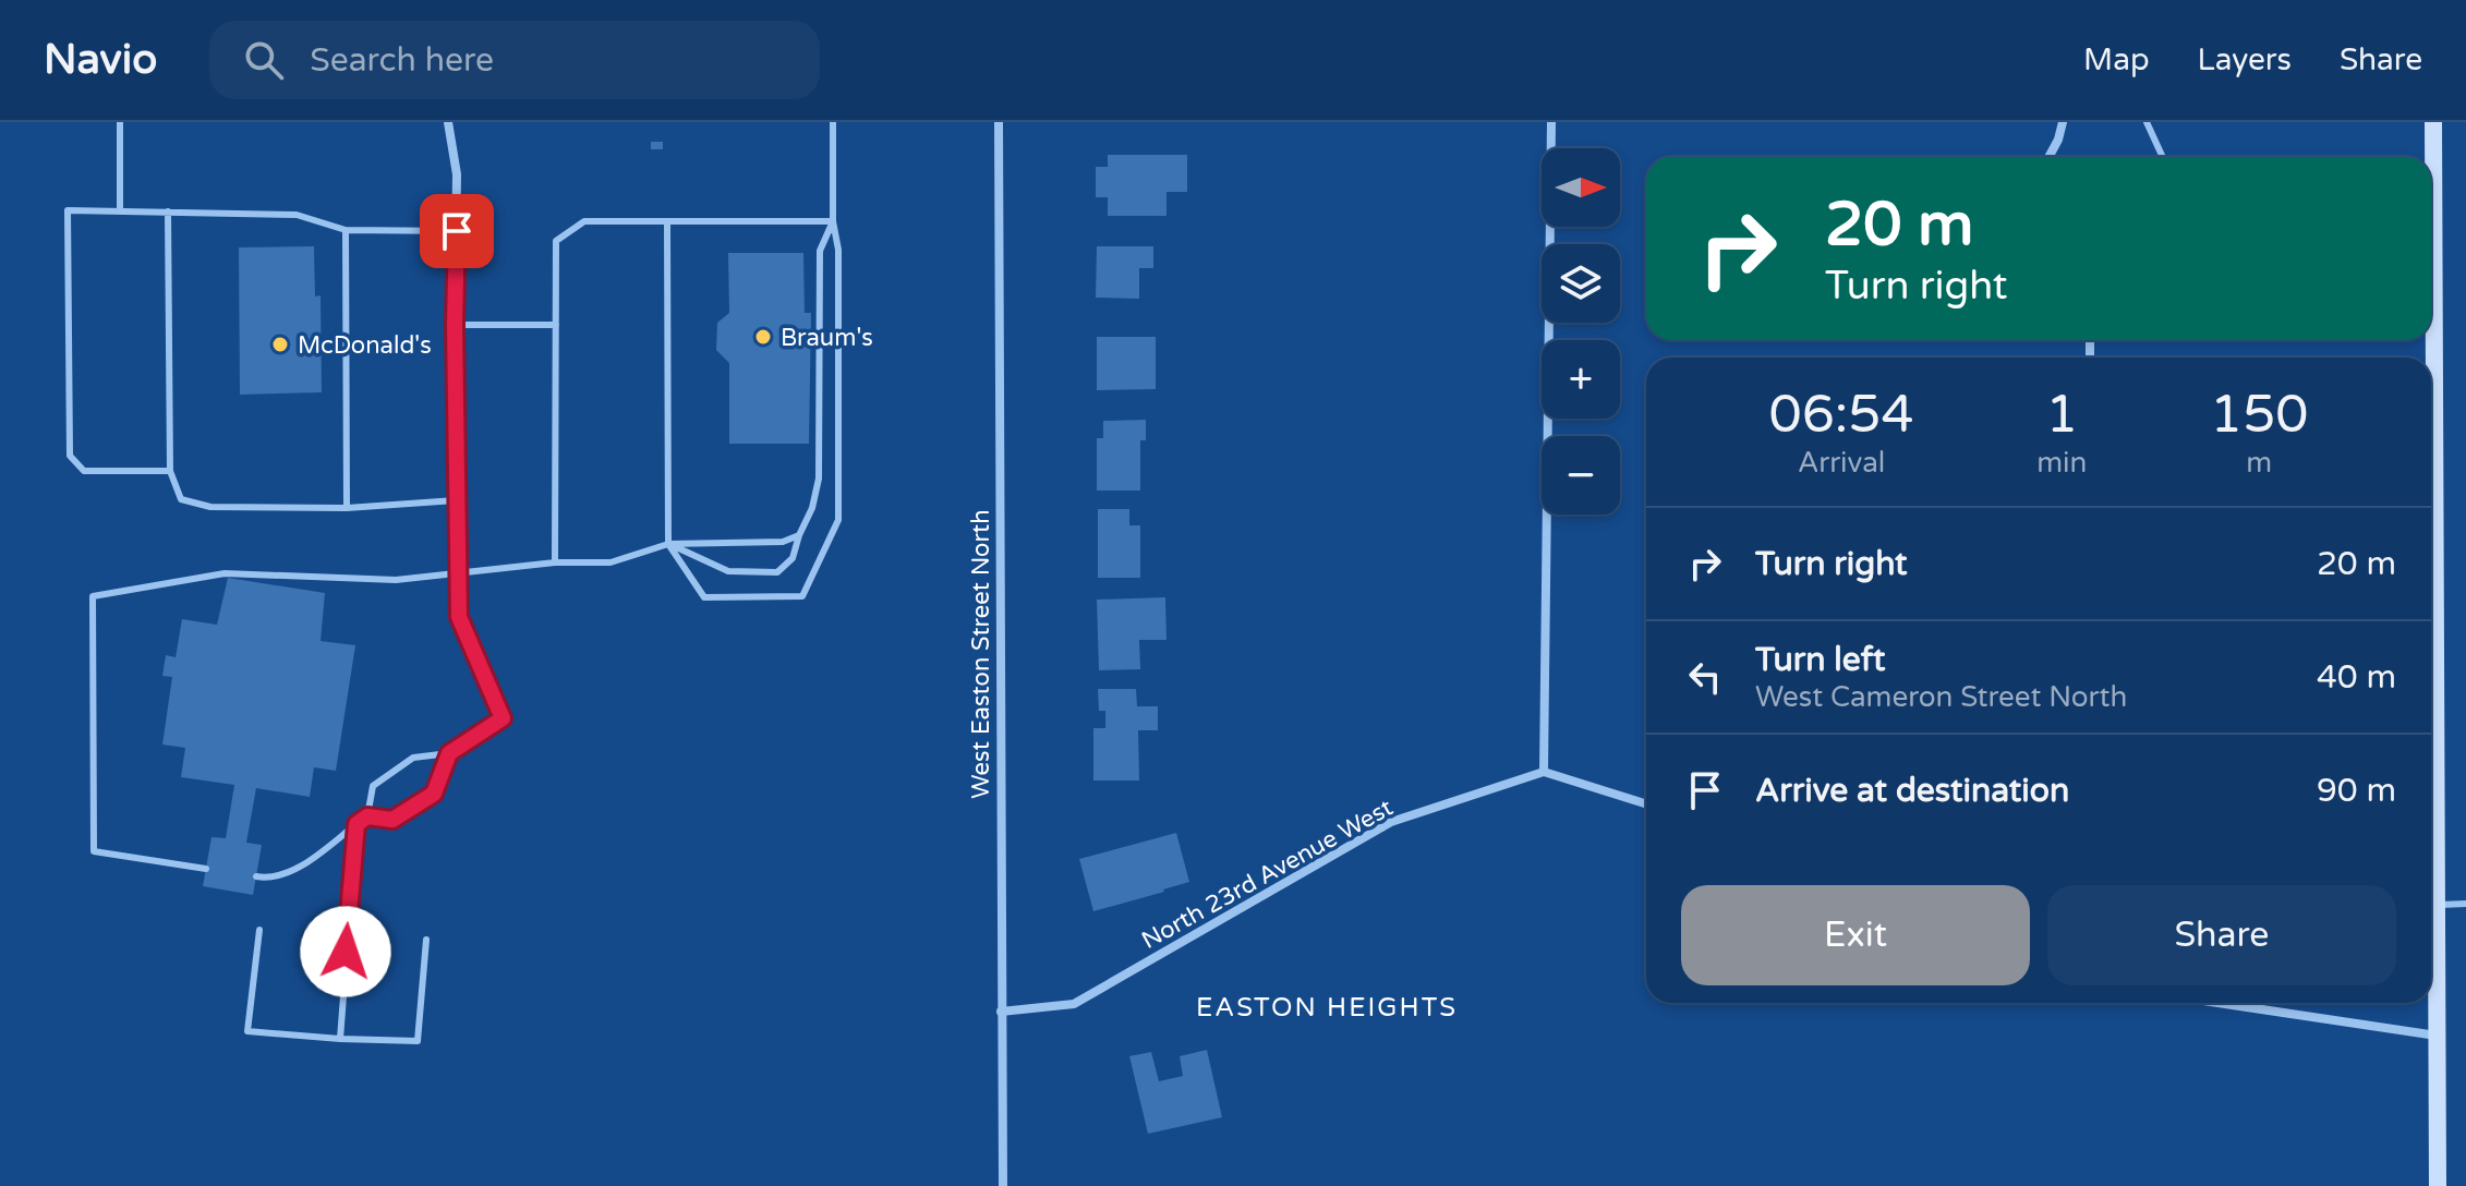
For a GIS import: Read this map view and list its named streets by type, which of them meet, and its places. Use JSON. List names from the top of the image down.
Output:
{
  "streets": {
    "street": ["West Easton Street North", "North 23rd Avenue West"]
  },
  "crossings": [
    ["West Easton Street North", "North 23rd Avenue West"]
  ],
  "districts": ["EASTON HEIGHTS"],
  "places": ["Braum's", "McDonald's"],
  "north": "right",
  "page": {
    "header": "Navio",
    "search": "Search here",
    "nav": ["Map", "Layers", "Share"],
    "map_buttons": ["+", "−"],
    "turn": ["20 m", "Turn right"],
    "eta": [
      "06:54",
      "Arrival",
      "1",
      "min",
      "150",
      "m"
    ],
    "list": [
      {
        "name": "Turn right",
        "value": "20 m"
      },
      {
        "name": "Turn left",
        "note": "West Cameron Street North",
        "value": "40 m"
      },
      {
        "name": "Arrive at destination",
        "value": "90 m"
      }
    ],
    "buttons": ["Exit", "Share"]
  }
}
